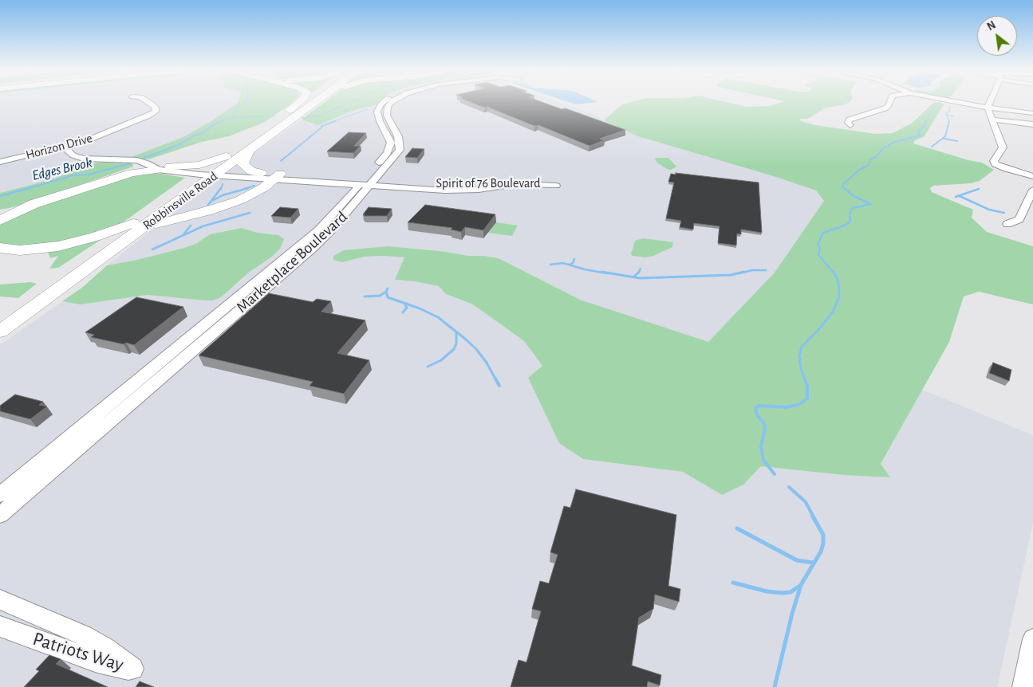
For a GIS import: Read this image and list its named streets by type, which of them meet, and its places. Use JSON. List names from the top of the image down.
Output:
{
  "streets": {
    "highway": ["Robbinsville Road"],
    "street": [
      "Horizon Drive",
      "Spirit of 76 Boulevard",
      "Marketplace Boulevard",
      "Patriots Way"
    ]
  },
  "crossings": [
    ["Spirit of 76 Boulevard", "Robbinsville Road"],
    ["Spirit of 76 Boulevard", "Marketplace Boulevard"]
  ],
  "water": ["Edges Brook"],
  "north": "top left"
}
